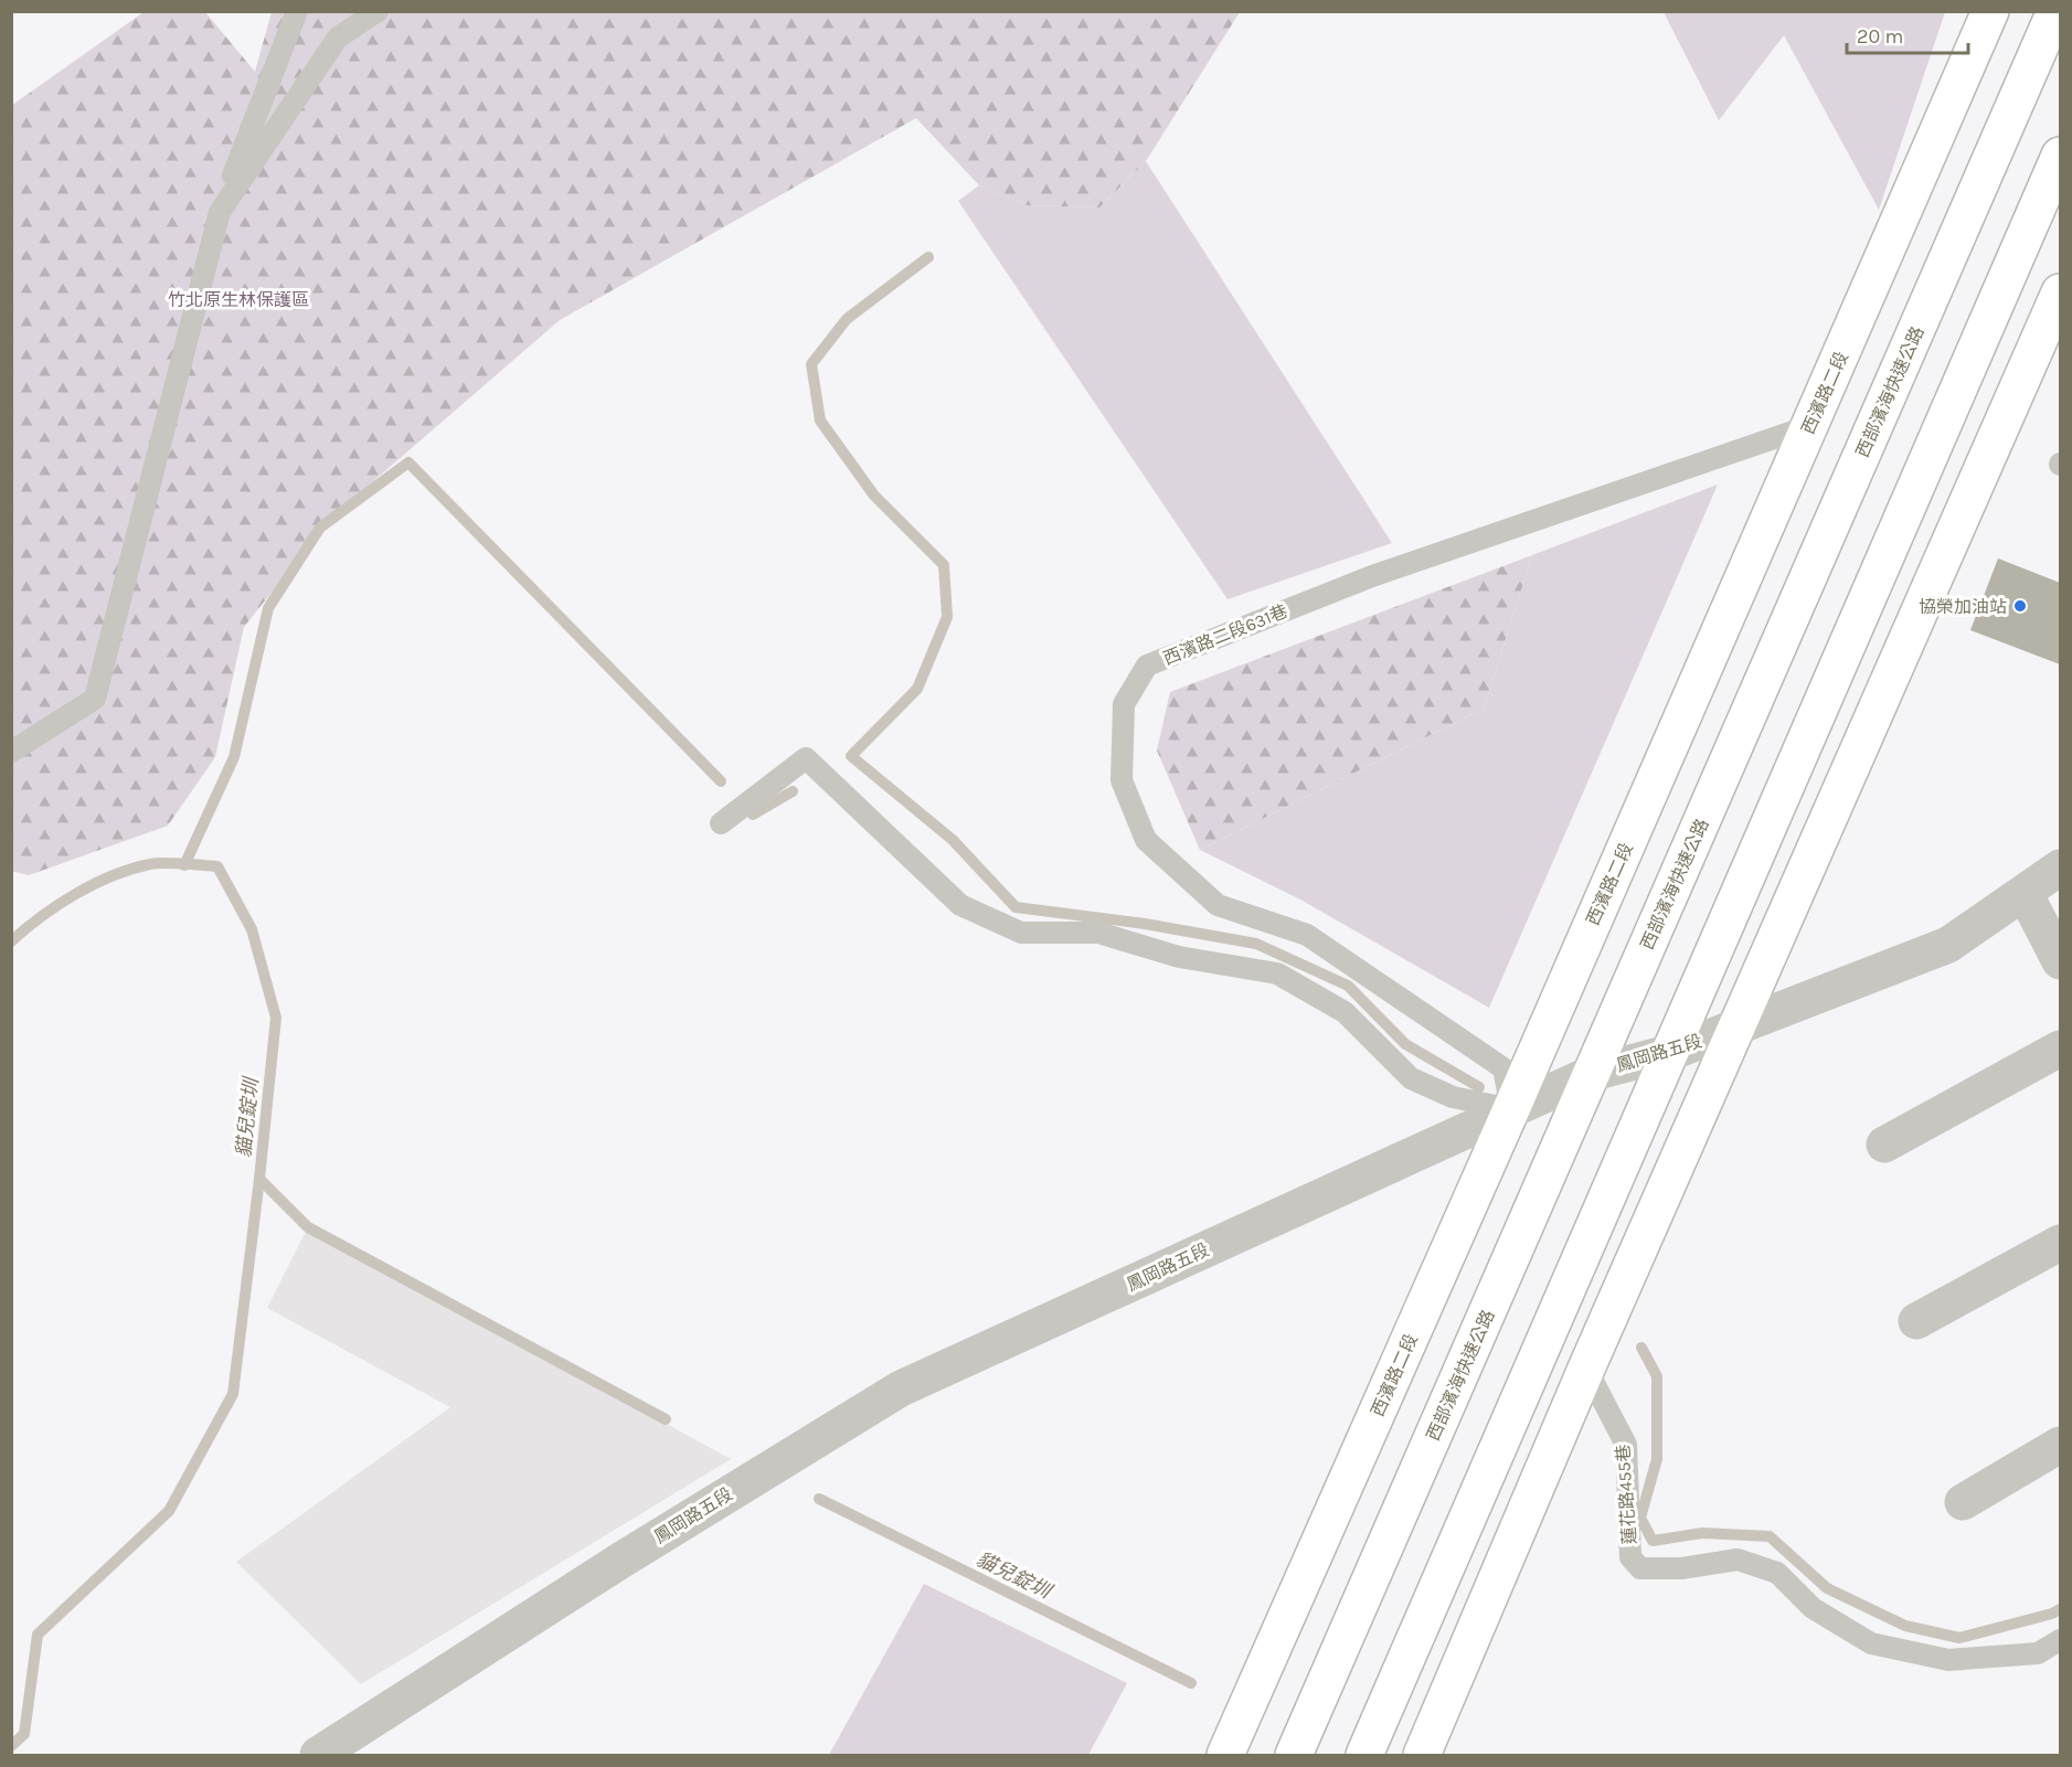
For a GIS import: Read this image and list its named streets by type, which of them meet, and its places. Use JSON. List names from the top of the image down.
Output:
{
  "streets": {
    "main road": ["西部濱海快速公路", "西濱路二段"],
    "street": ["鳳岡路五段"],
    "lane": ["西濱路二段631巷", "蓮花路455巷"]
  },
  "crossings": [
    ["西部濱海快速公路", "鳳岡路五段"],
    ["西濱路二段", "西濱路二段631巷"],
    ["西濱路二段", "鳳岡路五段"],
    ["西濱路二段631巷", "鳳岡路五段"]
  ],
  "water": ["貓兒錠圳"],
  "parks": ["竹北原生林保護區"],
  "places": ["協榮加油站"],
  "scale_bar": "20 m"
}
